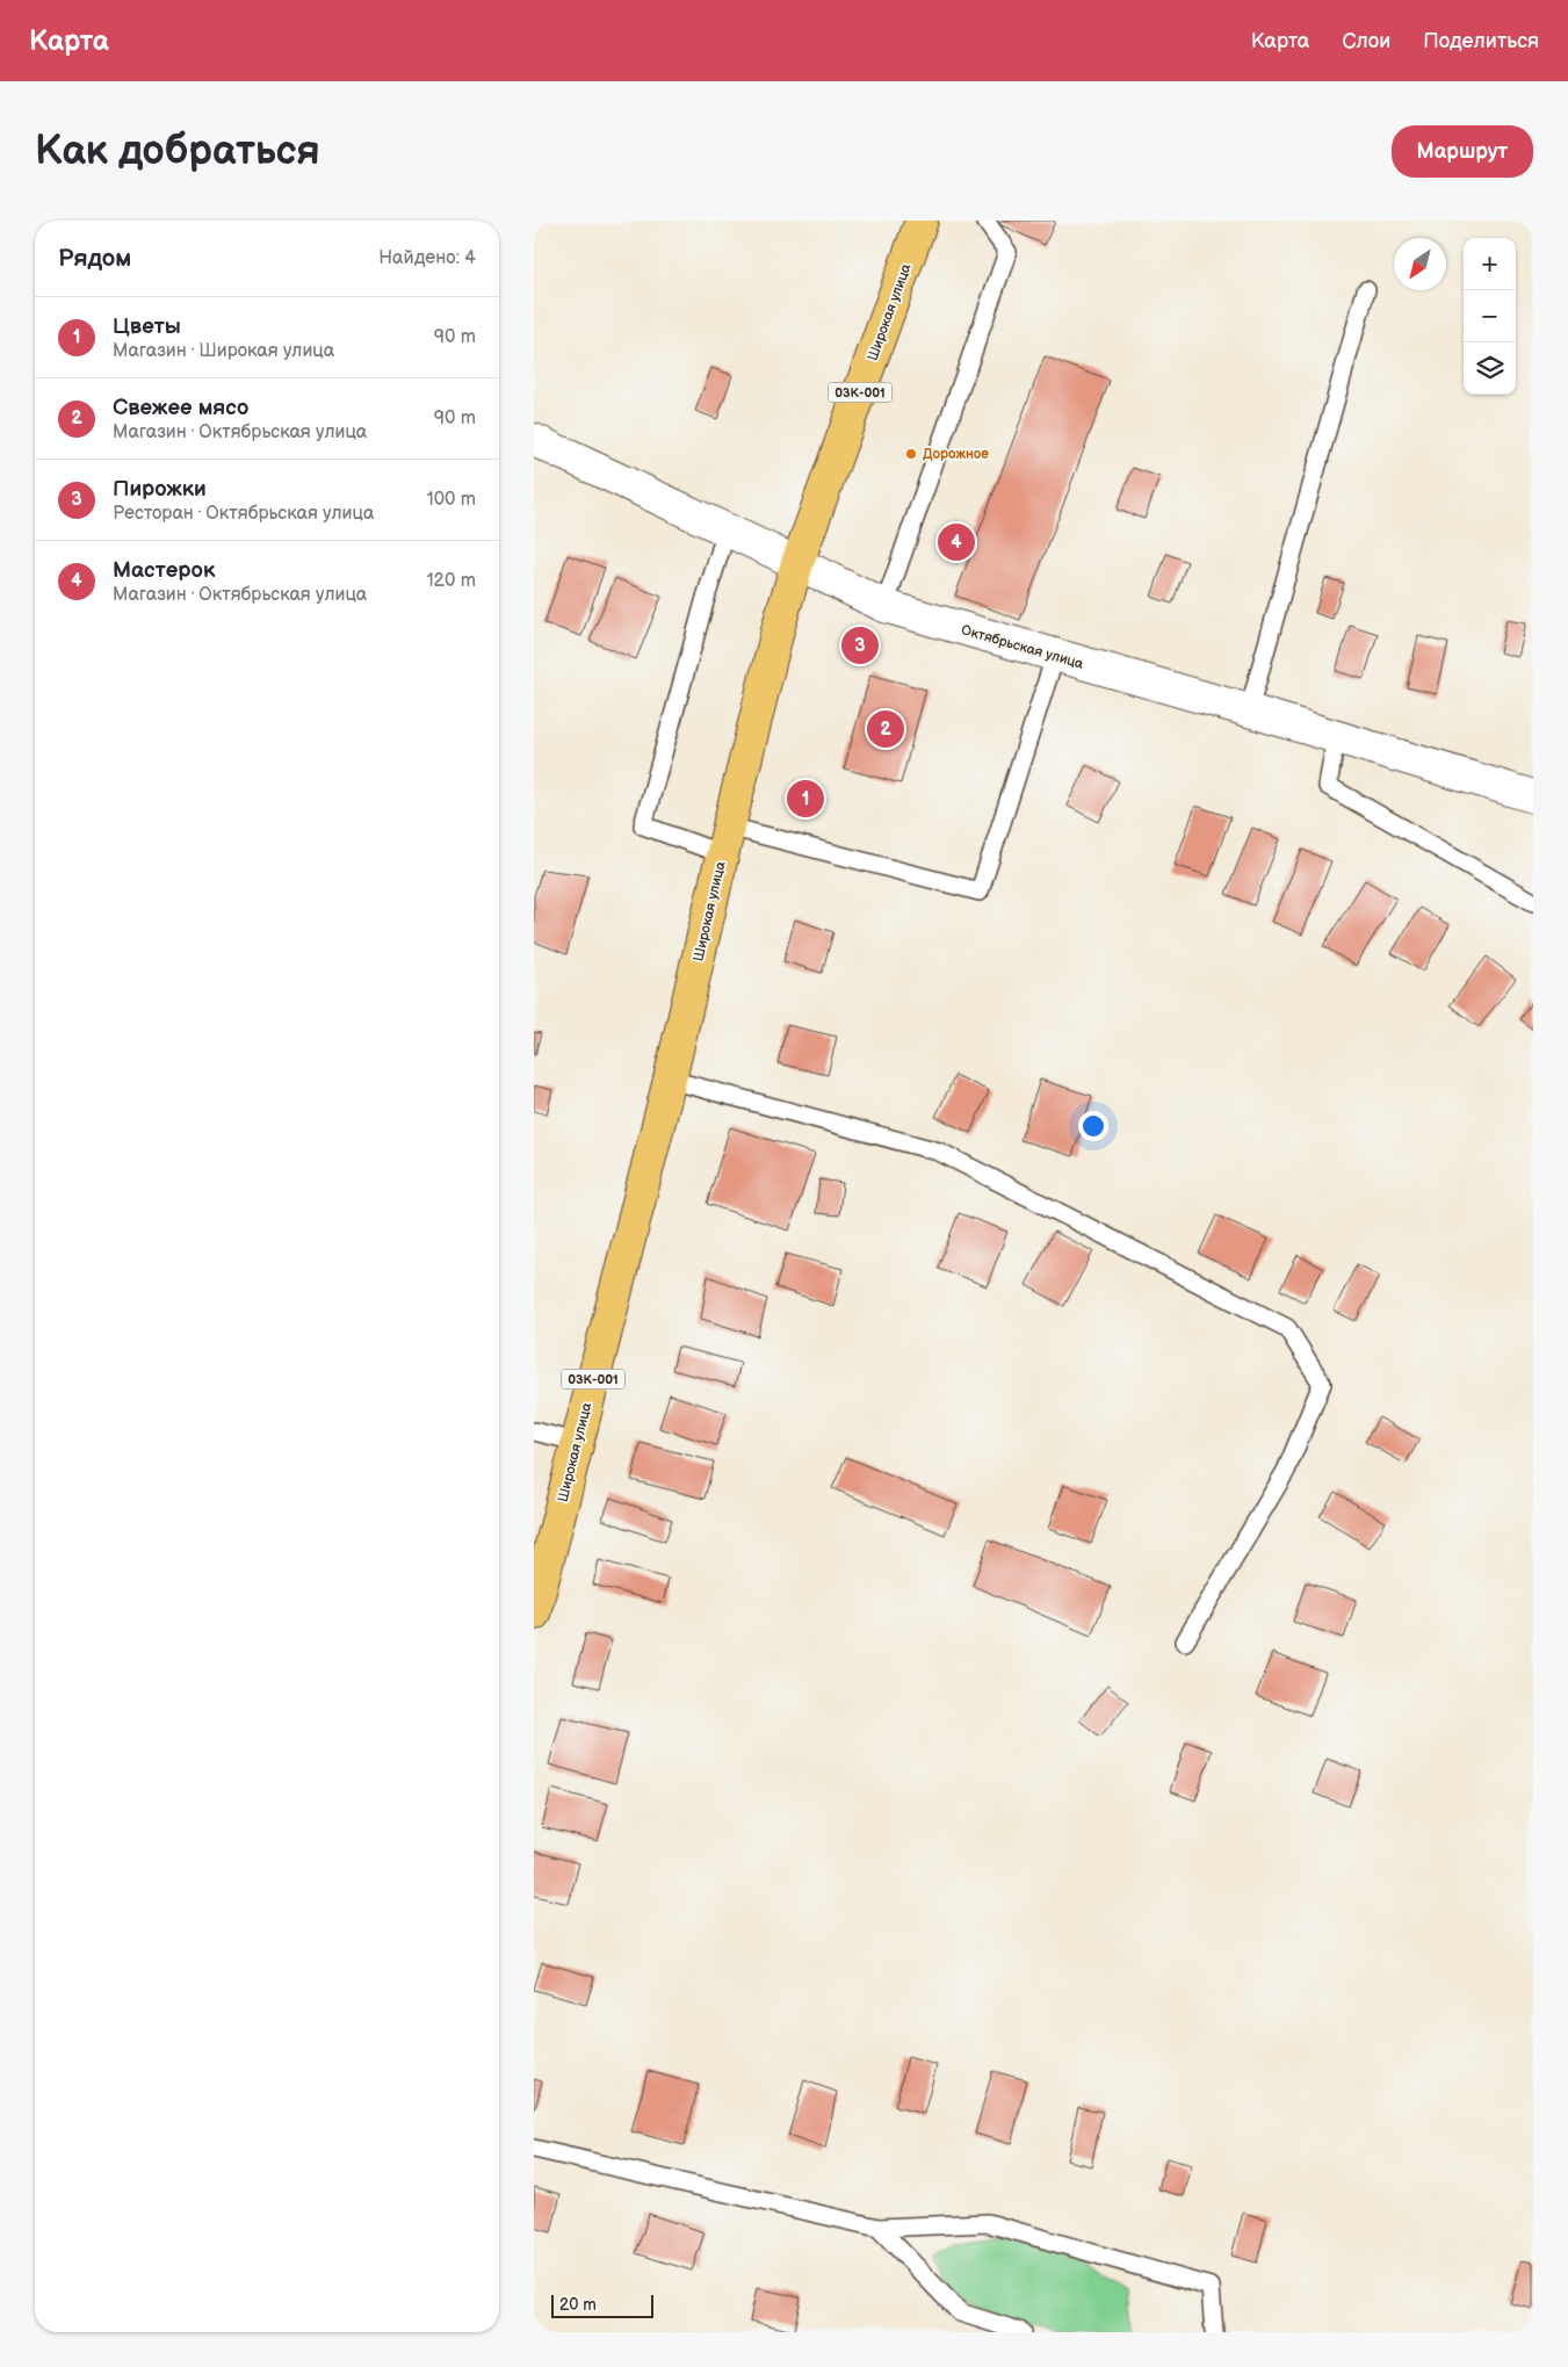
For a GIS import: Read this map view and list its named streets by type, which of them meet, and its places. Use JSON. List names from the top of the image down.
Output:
{
  "streets": {
    "main road": ["Широкая улица", "03К-001"],
    "street": ["Октябрьская улица"]
  },
  "crossings": [
    ["Широкая улица", "Октябрьская улица"]
  ],
  "places": ["Дорожное"],
  "scale_bar": "20 m",
  "north": "bottom left",
  "page": {
    "header": "Карта",
    "nav": ["Карта", "Слои", "Поделиться"],
    "buttons": "Маршрут",
    "title": "Как добраться",
    "heading": ["Рядом", "Найдено: 4"],
    "map_buttons": ["+", "−"],
    "list": [
      {
        "mark": "1",
        "name": "Цветы",
        "note": "Магазин · Широкая улица",
        "value": "90 m"
      },
      {
        "mark": "2",
        "name": "Свежее мясо",
        "note": "Магазин · Октябрьская улица",
        "value": "90 m"
      },
      {
        "mark": "3",
        "name": "Пирожки",
        "note": "Ресторан · Октябрьская улица",
        "value": "100 m"
      },
      {
        "mark": "4",
        "name": "Мастерок",
        "note": "Магазин · Октябрьская улица",
        "value": "120 m"
      }
    ],
    "pins": [
      "4",
      "3",
      "2",
      "1"
    ],
    "scale": "20 m"
  }
}
